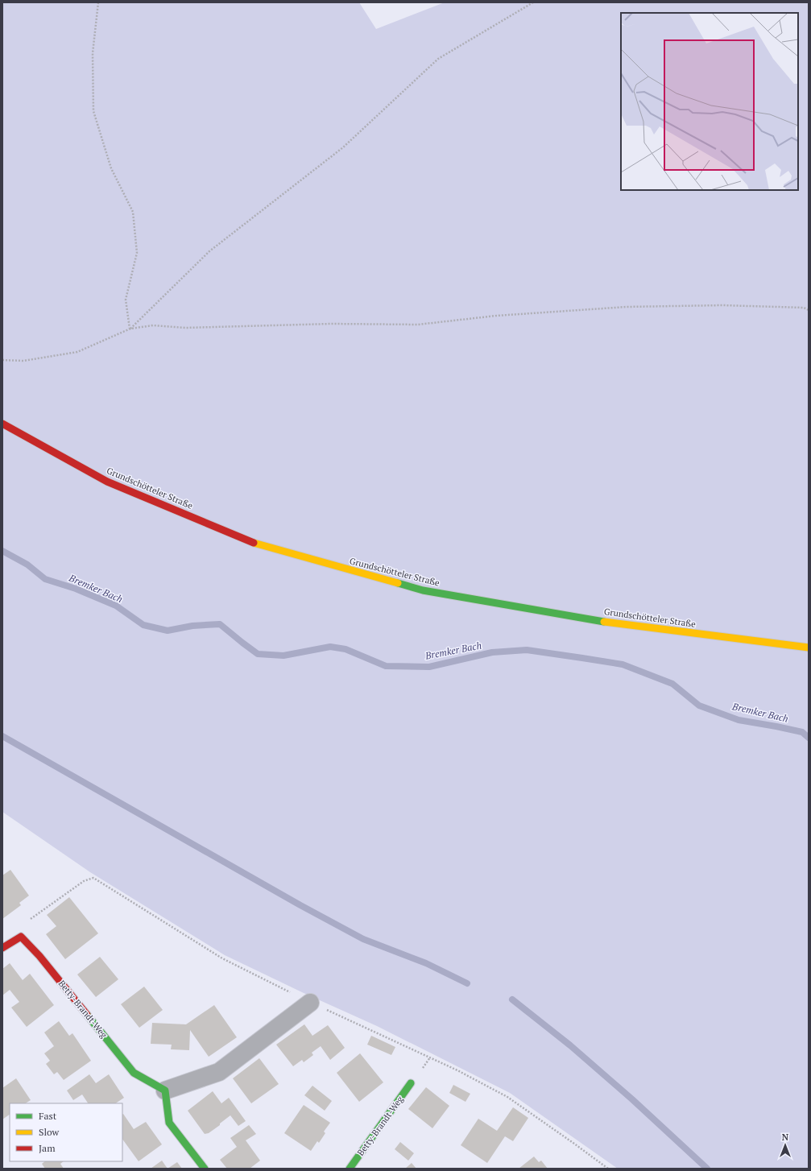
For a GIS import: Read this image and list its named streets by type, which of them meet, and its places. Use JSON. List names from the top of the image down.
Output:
{
  "streets": {
    "main road": ["Grundschötteler Straße", "Betty-Brandt-Weg"]
  },
  "water": ["Bremker Bach"],
  "legend": ["Fast", "Slow", "Jam"],
  "north": "top"
}
